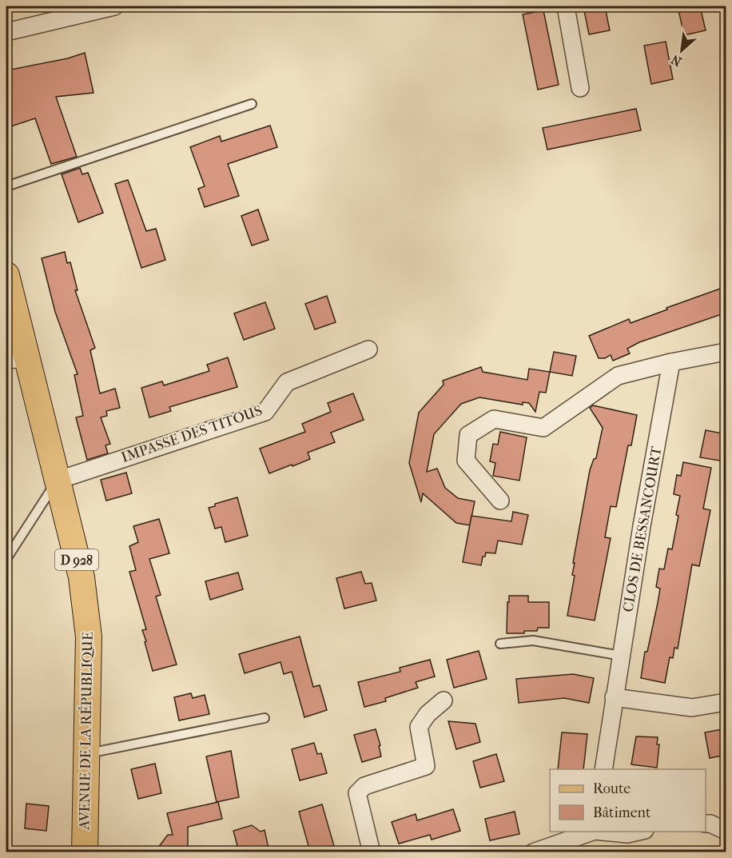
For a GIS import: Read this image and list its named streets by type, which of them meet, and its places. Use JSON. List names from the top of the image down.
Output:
{
  "streets": {
    "main road": ["D 928", "AVENUE DE LA RÉPUBLIQUE"],
    "street": ["IMPASSE DES TITOUS", "CLOS DE BESSANCOURT"]
  },
  "crossings": [
    ["IMPASSE DES TITOUS", "AVENUE DE LA RÉPUBLIQUE"]
  ],
  "legend": ["Route", "Bâtiment"],
  "north": "bottom left"
}
